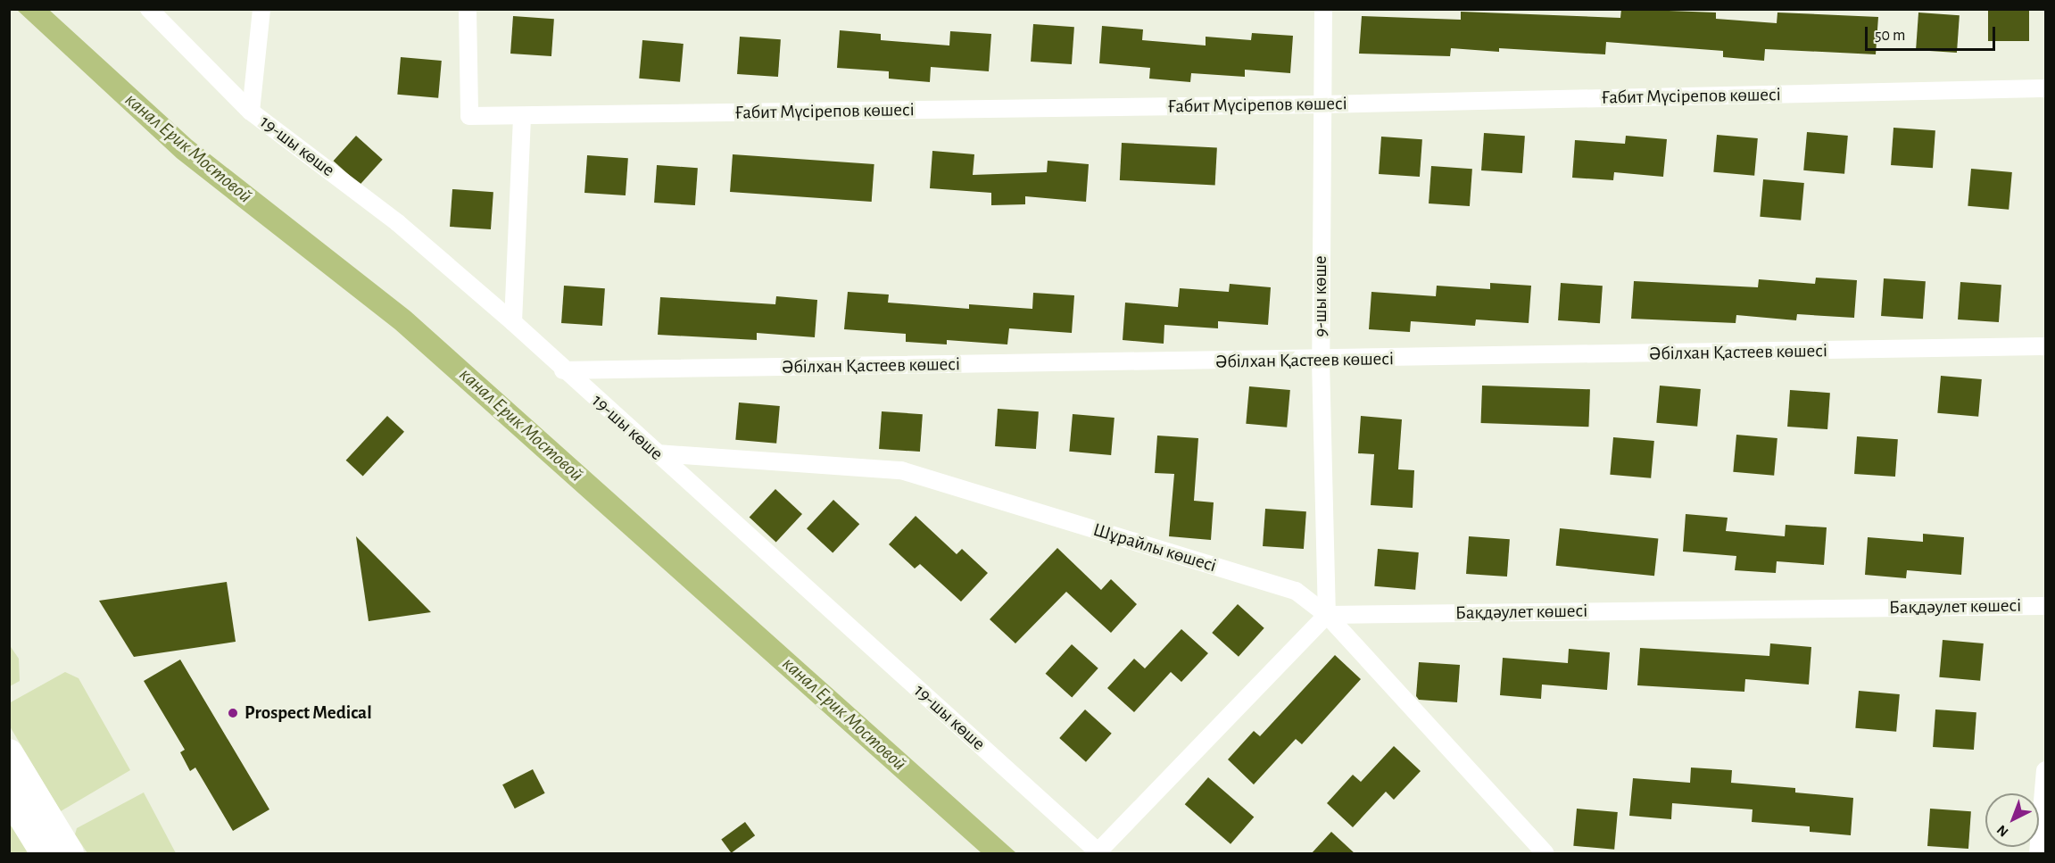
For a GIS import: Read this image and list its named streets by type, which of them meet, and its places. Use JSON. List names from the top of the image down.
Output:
{
  "streets": {
    "street": [
      "Ғабит Мүсірепов көшесi",
      "19-шы көше",
      "9-шы көше",
      "Әбілхан Қастеев көшесi",
      "Шұрайлы көшесі",
      "Бақдәулет көшесi"
    ]
  },
  "crossings": [
    ["Ғабит Мүсірепов көшесi", "9-шы көше"],
    ["19-шы көше", "Әбілхан Қастеев көшесi"],
    ["19-шы көше", "Шұрайлы көшесі"],
    ["9-шы көше", "Әбілхан Қастеев көшесi"],
    ["9-шы көше", "Шұрайлы көшесі"],
    ["9-шы көше", "Бақдәулет көшесi"],
    ["Шұрайлы көшесі", "Бақдәулет көшесi"]
  ],
  "water": ["канал Ерик Мостовой"],
  "places": ["Prospect Medical"],
  "scale_bar": "50 m",
  "north": "bottom left"
}
